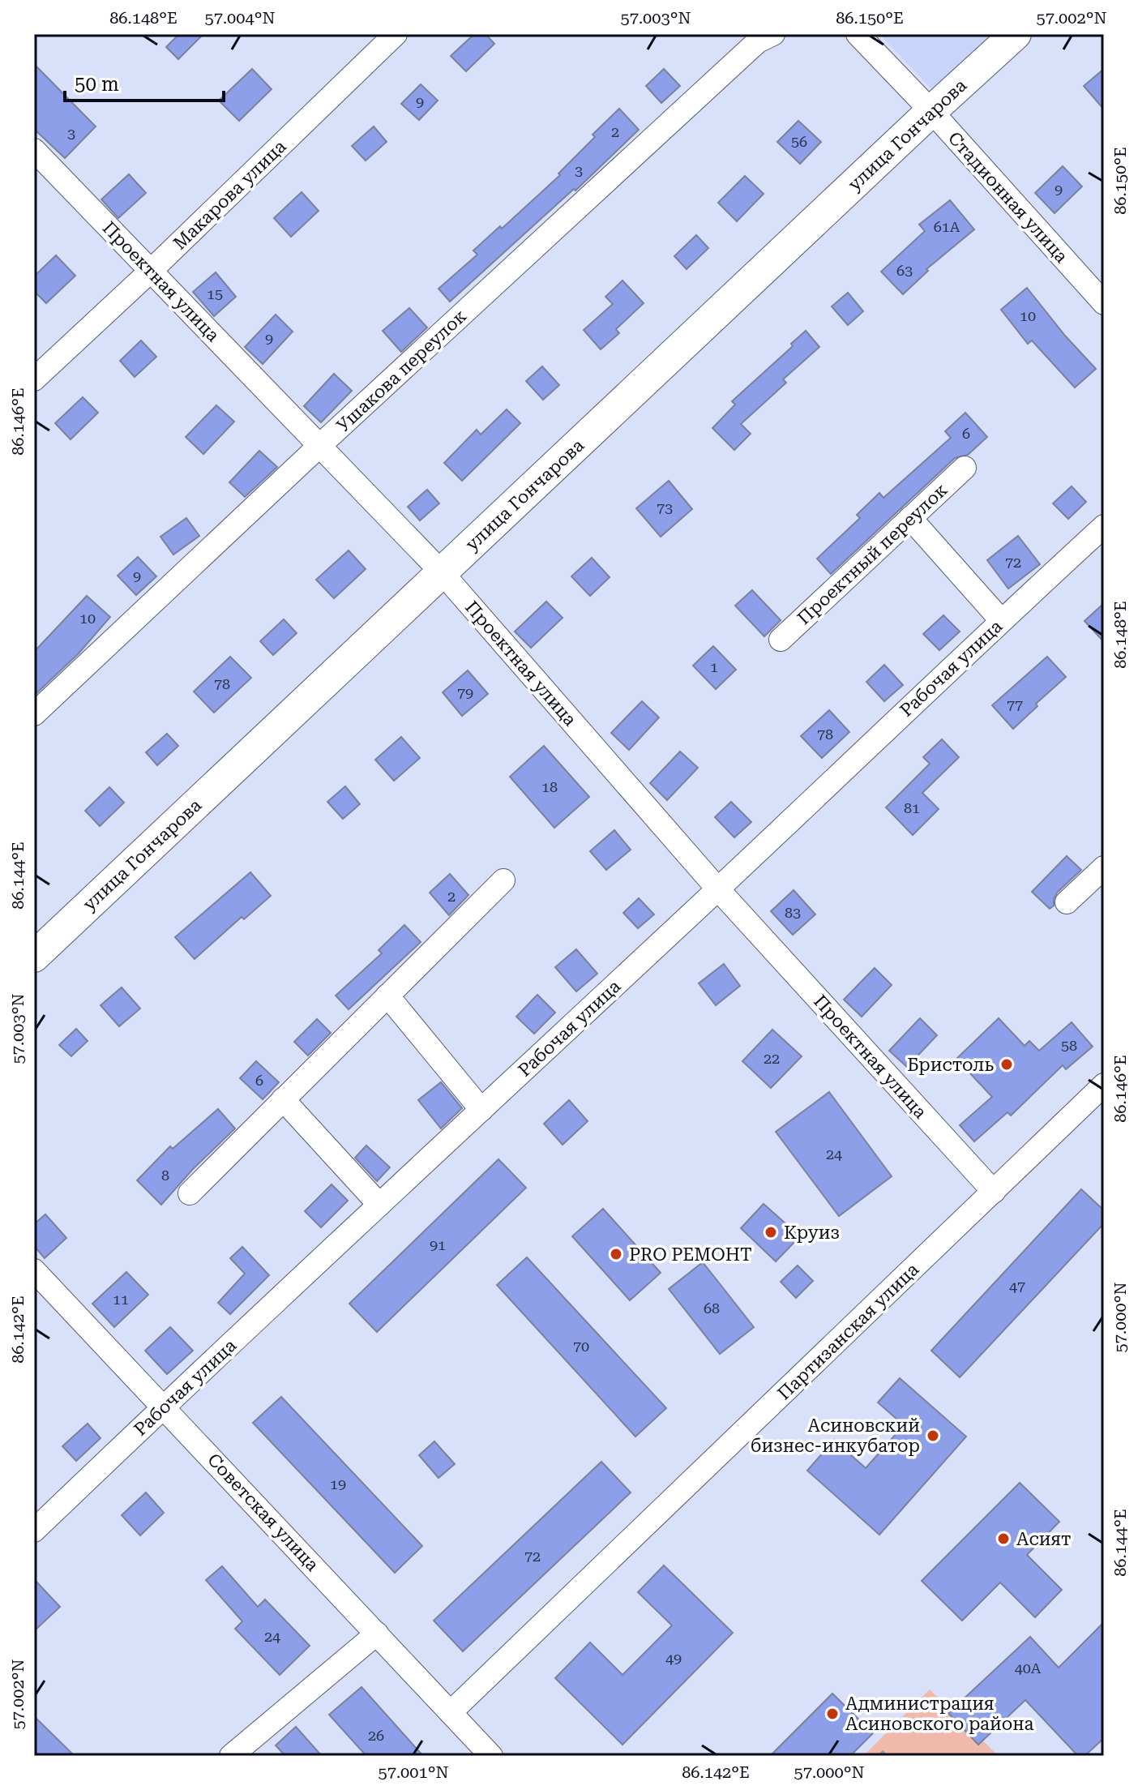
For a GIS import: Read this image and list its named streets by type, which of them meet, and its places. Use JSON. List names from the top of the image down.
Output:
{
  "streets": {
    "street": [
      "улица Гончарова",
      "Макарова улица",
      "Стадионная улица",
      "Проектная улица",
      "Ушакова переулок",
      "Проектный переулок",
      "Рабочая улица",
      "Партизанская улица",
      "Советская улица"
    ]
  },
  "crossings": [
    ["улица Гончарова", "Стадионная улица"],
    ["улица Гончарова", "Проектная улица"],
    ["Макарова улица", "Проектная улица"],
    ["Проектная улица", "Ушакова переулок"],
    ["Проектная улица", "Рабочая улица"],
    ["Проектная улица", "Партизанская улица"],
    ["Рабочая улица", "Советская улица"],
    ["Партизанская улица", "Советская улица"]
  ],
  "places": [
    "Бристоль",
    "Круиз",
    "PRO РЕМОНТ",
    "Асиновский бизнес-инкубатор",
    "Асият",
    "Администрация Асиновского района"
  ],
  "house_numbers": [
    "9",
    "2",
    "3",
    "56",
    "3",
    "9",
    "61А",
    "63",
    "15",
    "10",
    "9",
    "6",
    "73",
    "72",
    "9",
    "10",
    "1",
    "78",
    "79",
    "77",
    "78",
    "18",
    "81",
    "2",
    "83",
    "58",
    "22",
    "6",
    "24",
    "8",
    "91",
    "47",
    "11",
    "68",
    "70",
    "19",
    "72",
    "24",
    "49",
    "40А",
    "26"
  ],
  "scale_bar": "50 m",
  "coordinates": [
    "86.148°E",
    "57.004°N",
    "57.003°N",
    "86.150°E",
    "57.002°N",
    "86.146°E",
    "86.144°E",
    "57.000°N",
    "86.142°E",
    "57.001°N"
  ]
}
